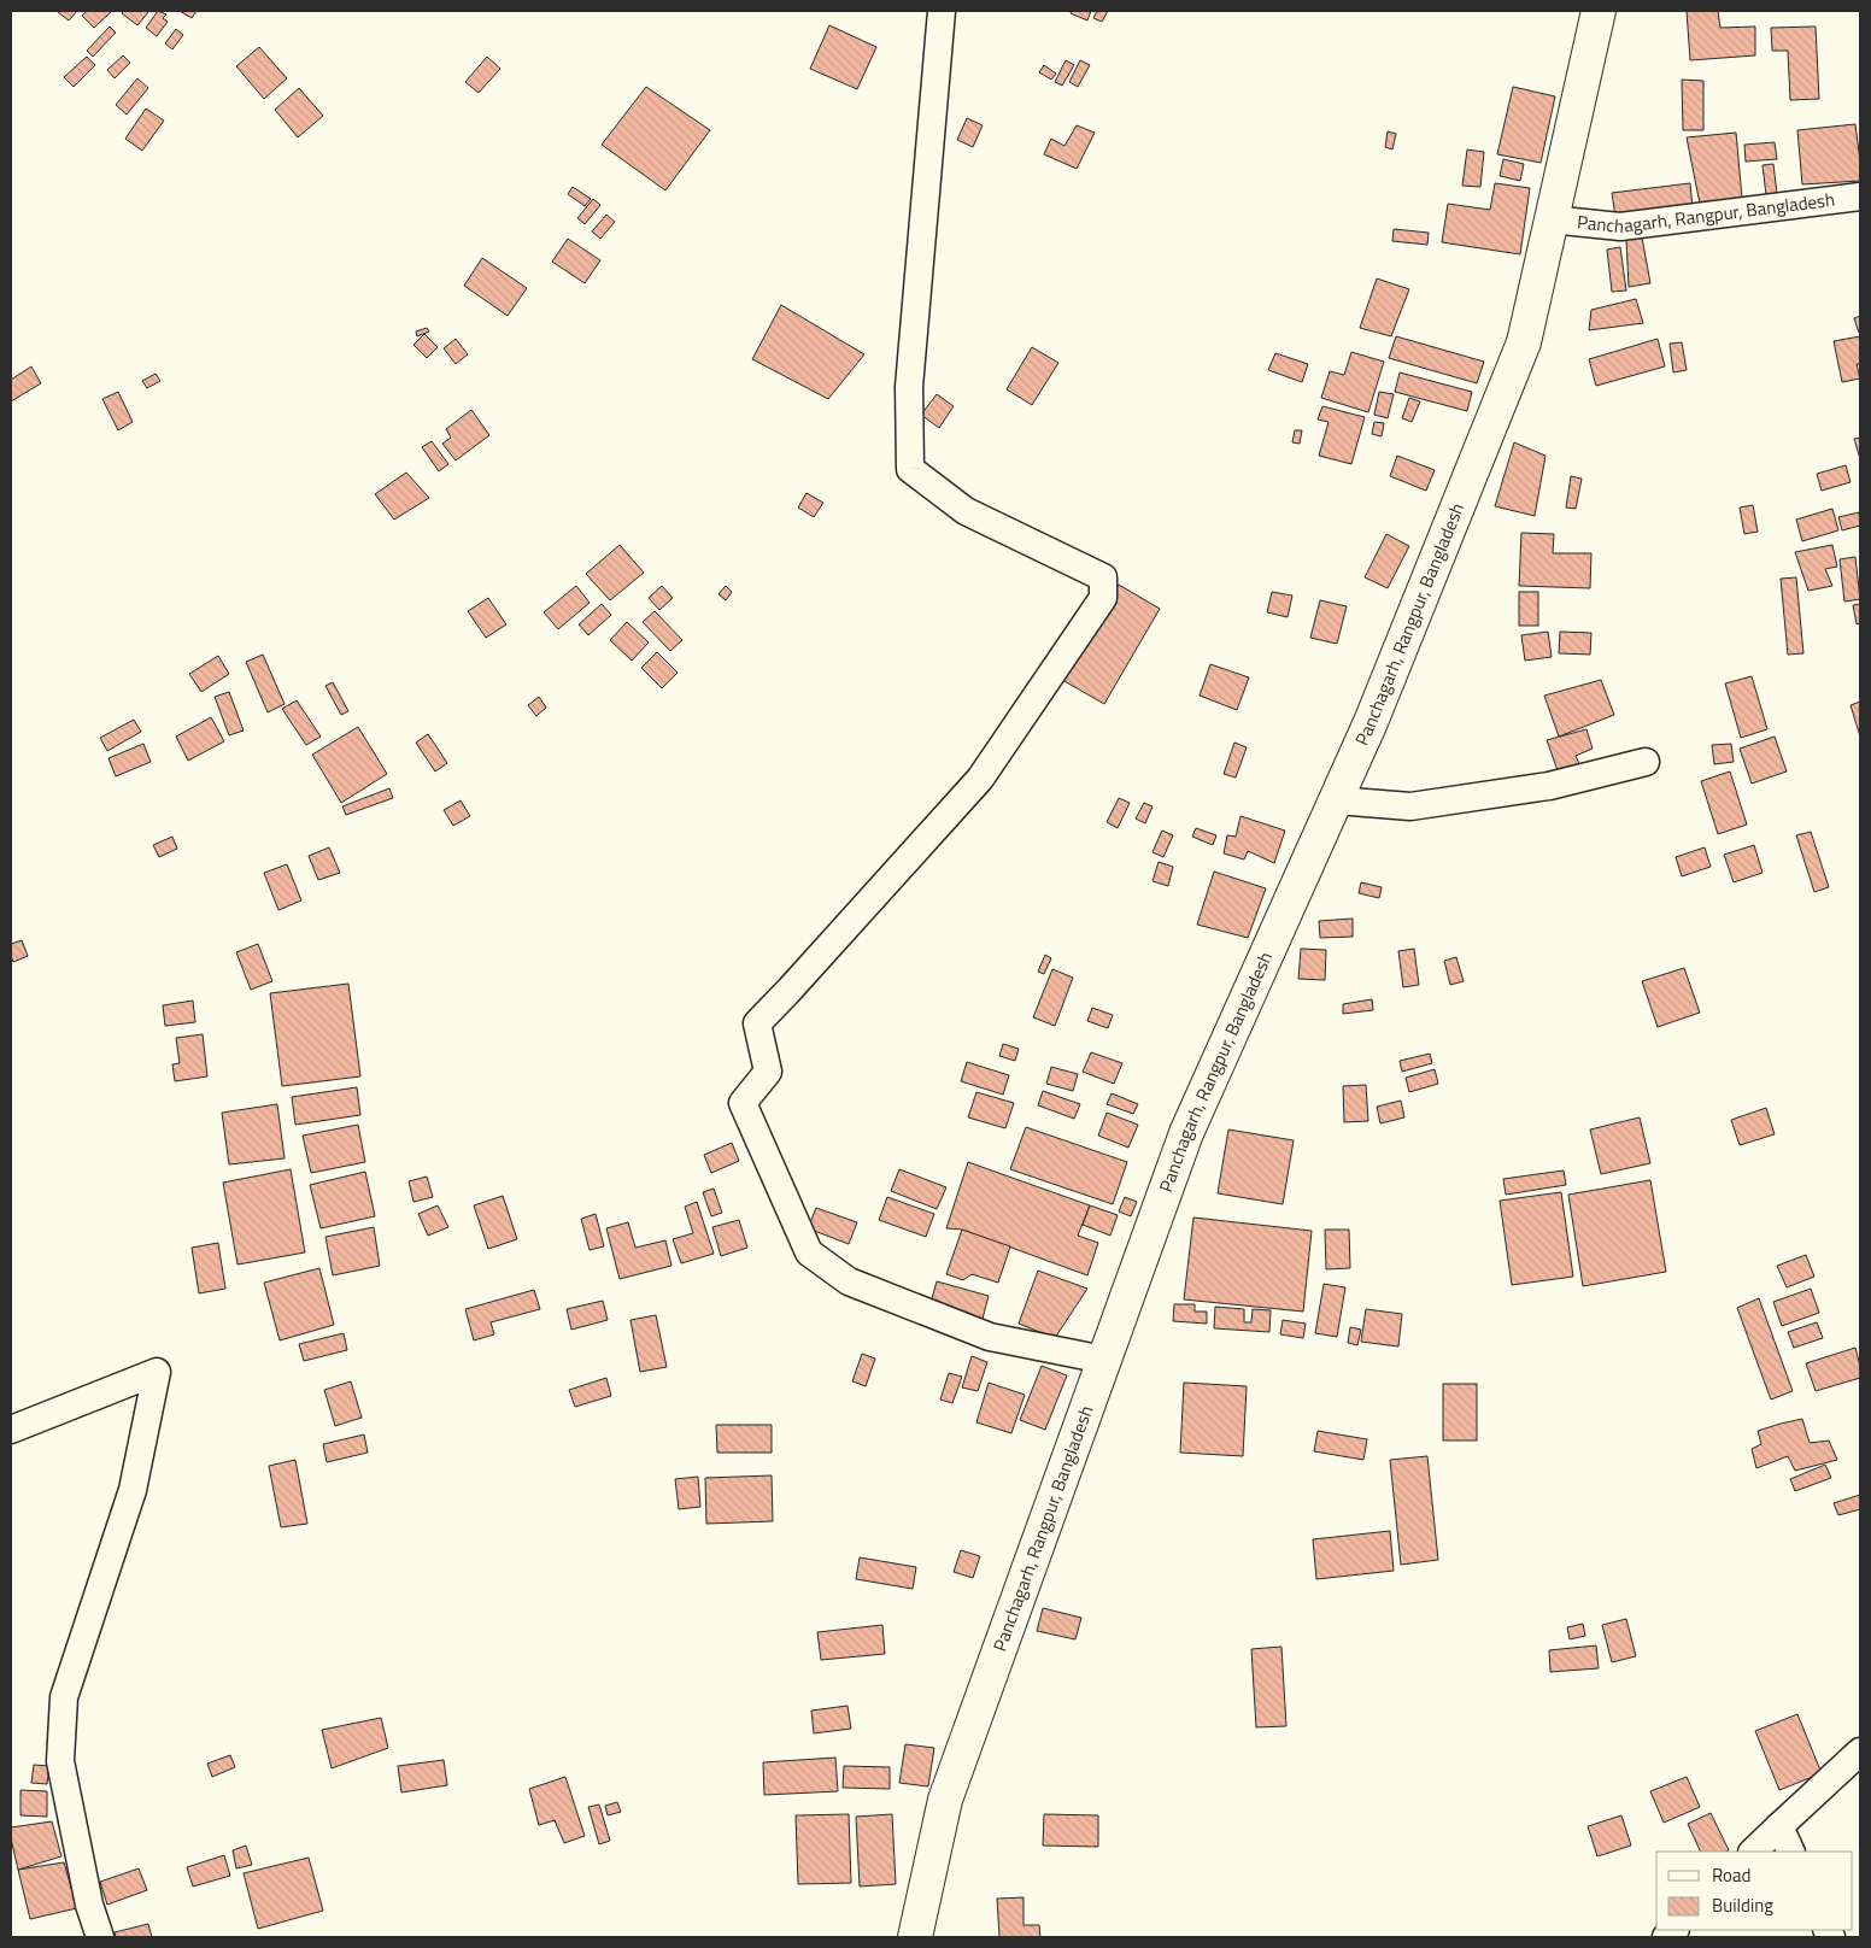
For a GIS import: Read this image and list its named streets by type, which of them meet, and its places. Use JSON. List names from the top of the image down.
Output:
{
  "streets": {
    "street": ["Panchagarh, Rangpur, Bangladesh"]
  },
  "legend": ["Road", "Building"]
}
